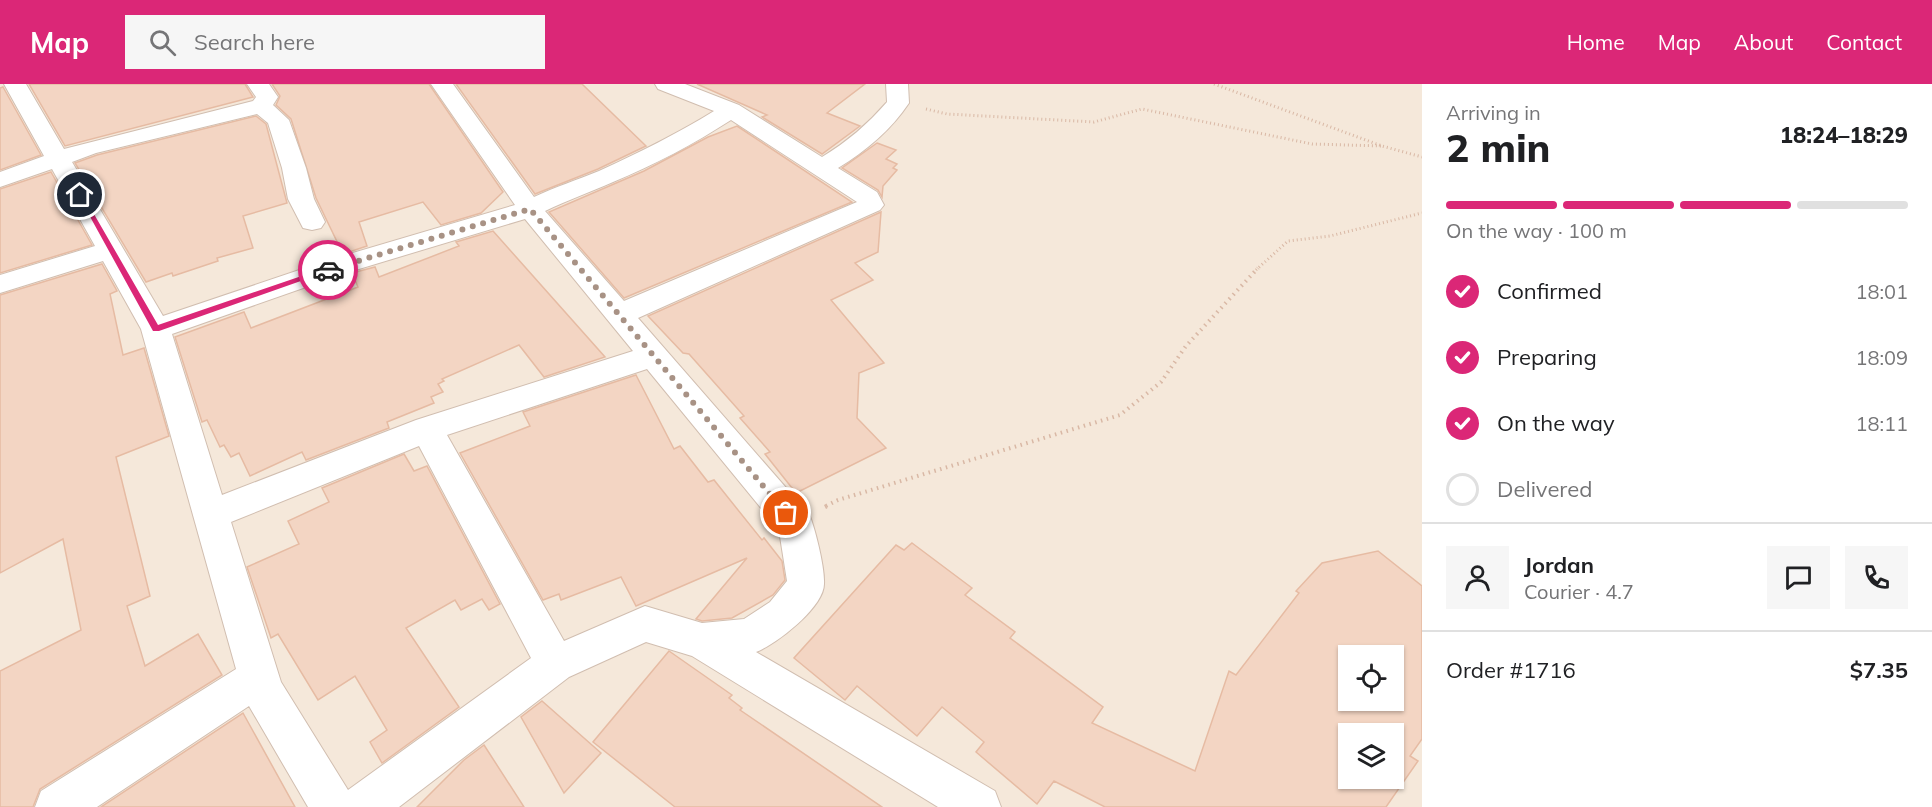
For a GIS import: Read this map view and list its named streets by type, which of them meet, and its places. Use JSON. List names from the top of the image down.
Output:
{
  "page": {
    "header": "Map",
    "search": "Search here",
    "nav": [
      "Home",
      "Map",
      "About",
      "Contact"
    ],
    "heading": ["2 min", "Arriving in", "18:24–18:29"],
    "panel": [
      "Jordan",
      "Courier · 4.7",
      "Order #1716",
      "$7.35"
    ],
    "bar": "On the way · 100 m",
    "list": [
      ["Confirmed", "18:01"],
      ["Preparing", "18:09"],
      ["On the way", "18:11"],
      "Delivered"
    ]
  }
}
